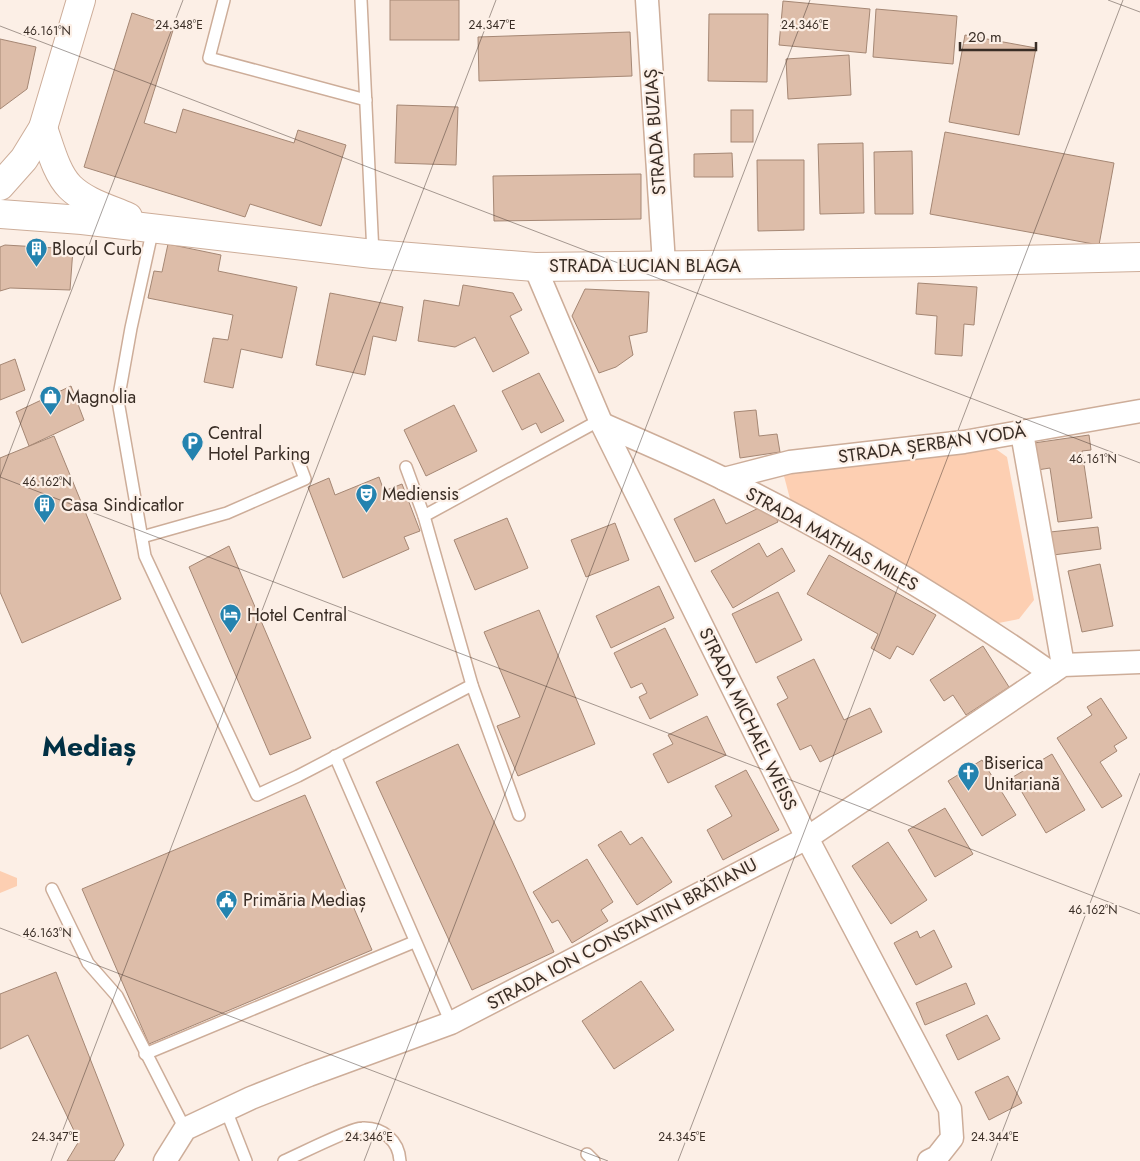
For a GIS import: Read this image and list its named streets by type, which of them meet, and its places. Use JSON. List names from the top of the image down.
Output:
{
  "streets": {
    "street": [
      "STRADA BUZIAȘ",
      "STRADA LUCIAN BLAGA",
      "STRADA ȘERBAN VODĂ",
      "STRADA MATHIAS MILES",
      "STRADA MICHAEL WEISS",
      "STRADA ION CONSTANTIN BRĂTIANU"
    ]
  },
  "crossings": [
    ["STRADA BUZIAȘ", "STRADA LUCIAN BLAGA"],
    ["STRADA LUCIAN BLAGA", "STRADA MICHAEL WEISS"],
    ["STRADA ȘERBAN VODĂ", "STRADA MATHIAS MILES"],
    ["STRADA MATHIAS MILES", "STRADA MICHAEL WEISS"],
    ["STRADA MATHIAS MILES", "STRADA ION CONSTANTIN BRĂTIANU"],
    ["STRADA MICHAEL WEISS", "STRADA ION CONSTANTIN BRĂTIANU"]
  ],
  "districts": ["Mediaș"],
  "places": {
    "building": ["Blocul Curb", "Casa Sindicatlor"],
    "shop": ["Magnolia"],
    "parking": ["Central Hotel Parking"],
    "theatre": ["Mediensis"],
    "hotel": ["Hotel Central"],
    "church": ["Biserica Unitariană"],
    "public building": ["Primăria Mediaș"]
  },
  "scale_bar": "20 m",
  "coordinates": [
    "24.347°E",
    "24.346°E",
    "24.348°E",
    "46.161°N",
    "46.162°N",
    "46.163°N",
    "24.345°E",
    "24.344°E"
  ]
}
